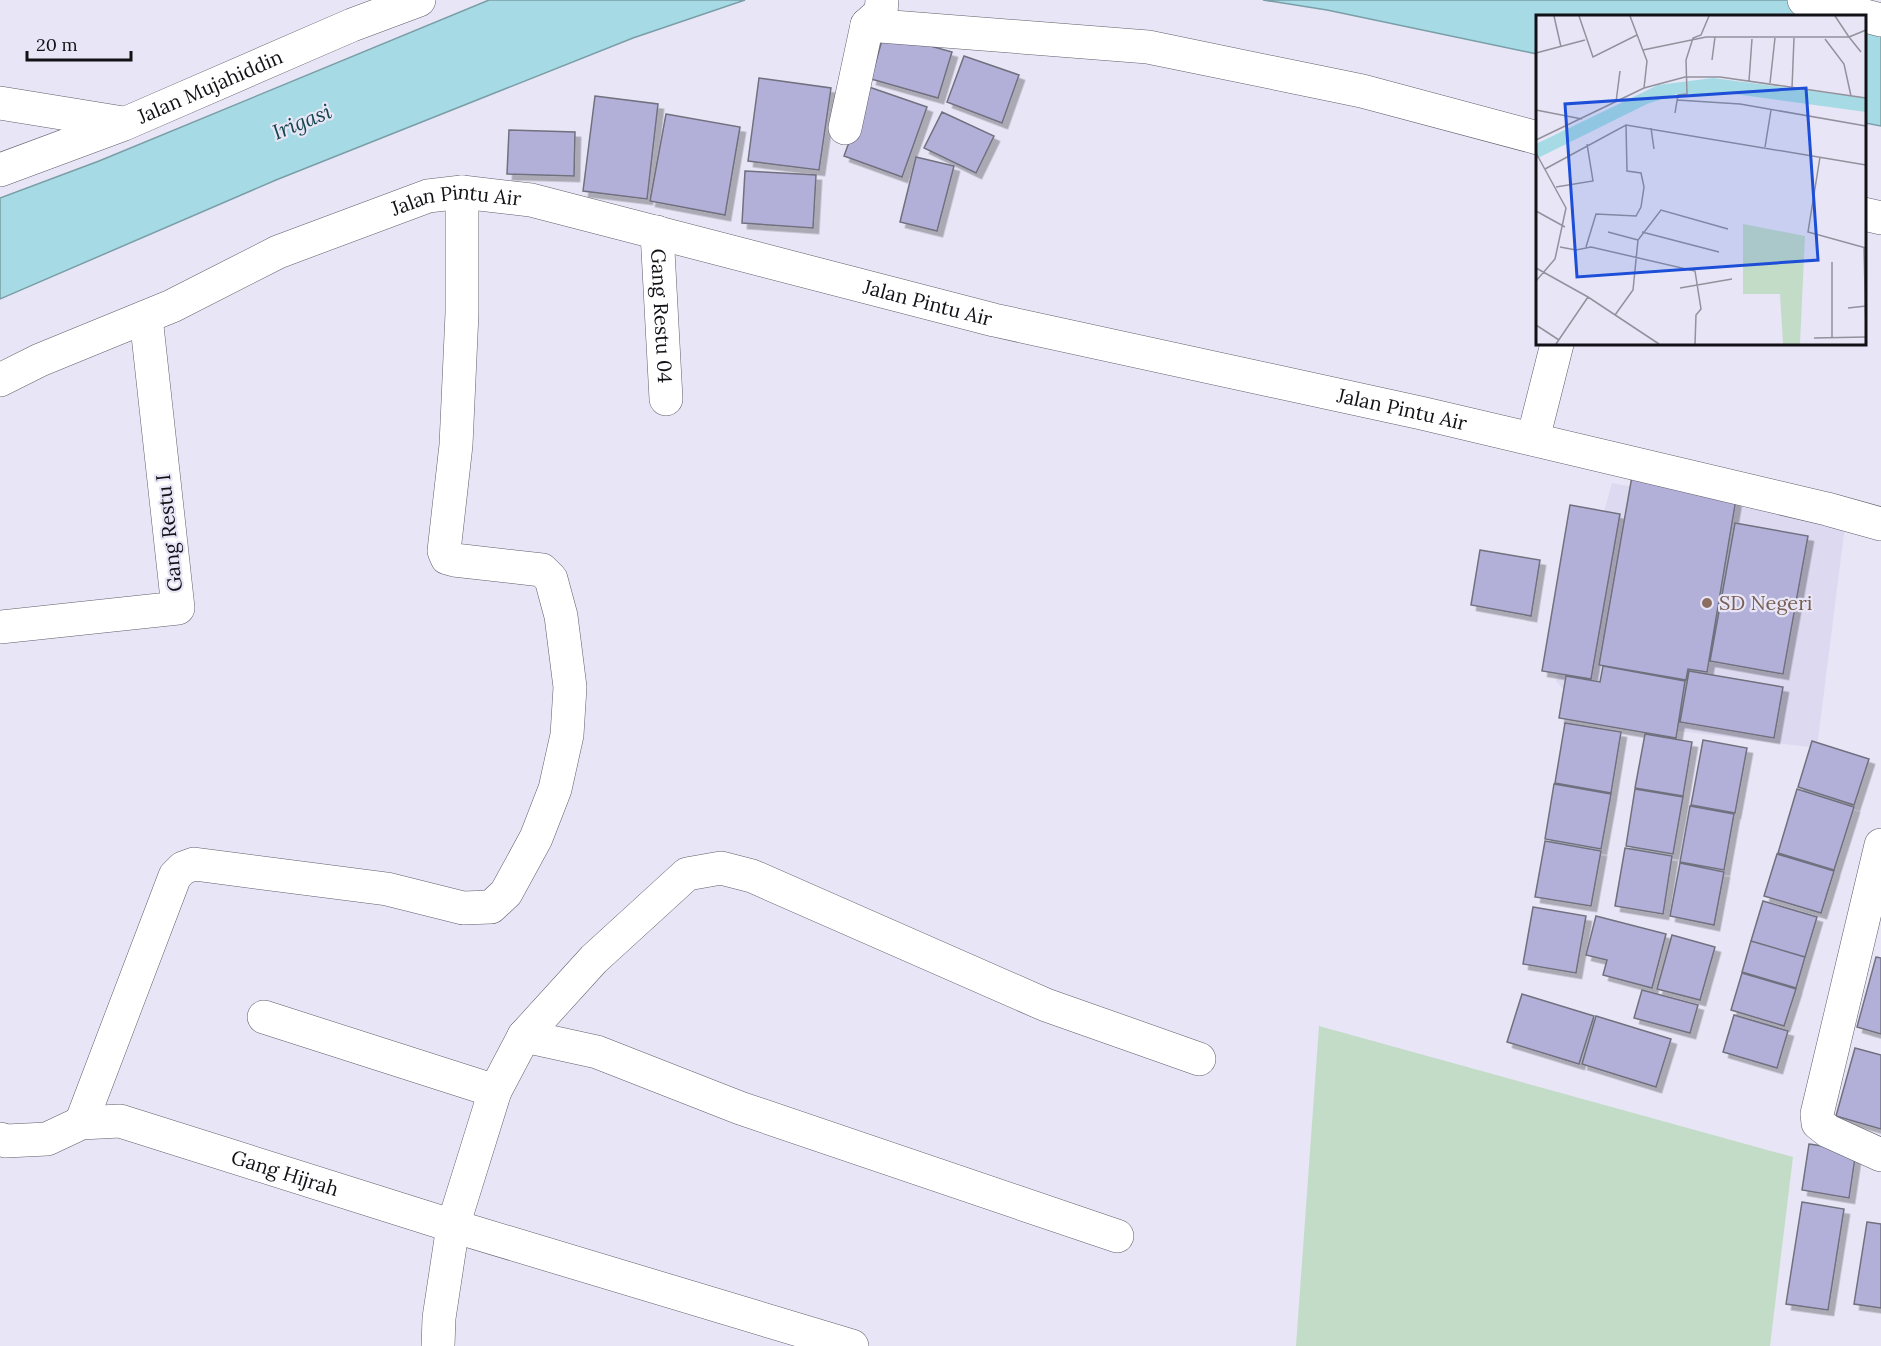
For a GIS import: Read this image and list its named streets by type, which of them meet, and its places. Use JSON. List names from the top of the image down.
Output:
{
  "streets": {
    "street": [
      "Jalan Mujahiddin",
      "Jalan Pintu Air",
      "Gang Restu 04",
      "Gang Restu I",
      "Gang Hijrah"
    ]
  },
  "crossings": [
    ["Jalan Pintu Air", "Gang Restu 04"],
    ["Jalan Pintu Air", "Gang Restu I"]
  ],
  "water": ["Irigasi"],
  "places": ["SD Negeri"],
  "scale_bar": "20 m"
}
